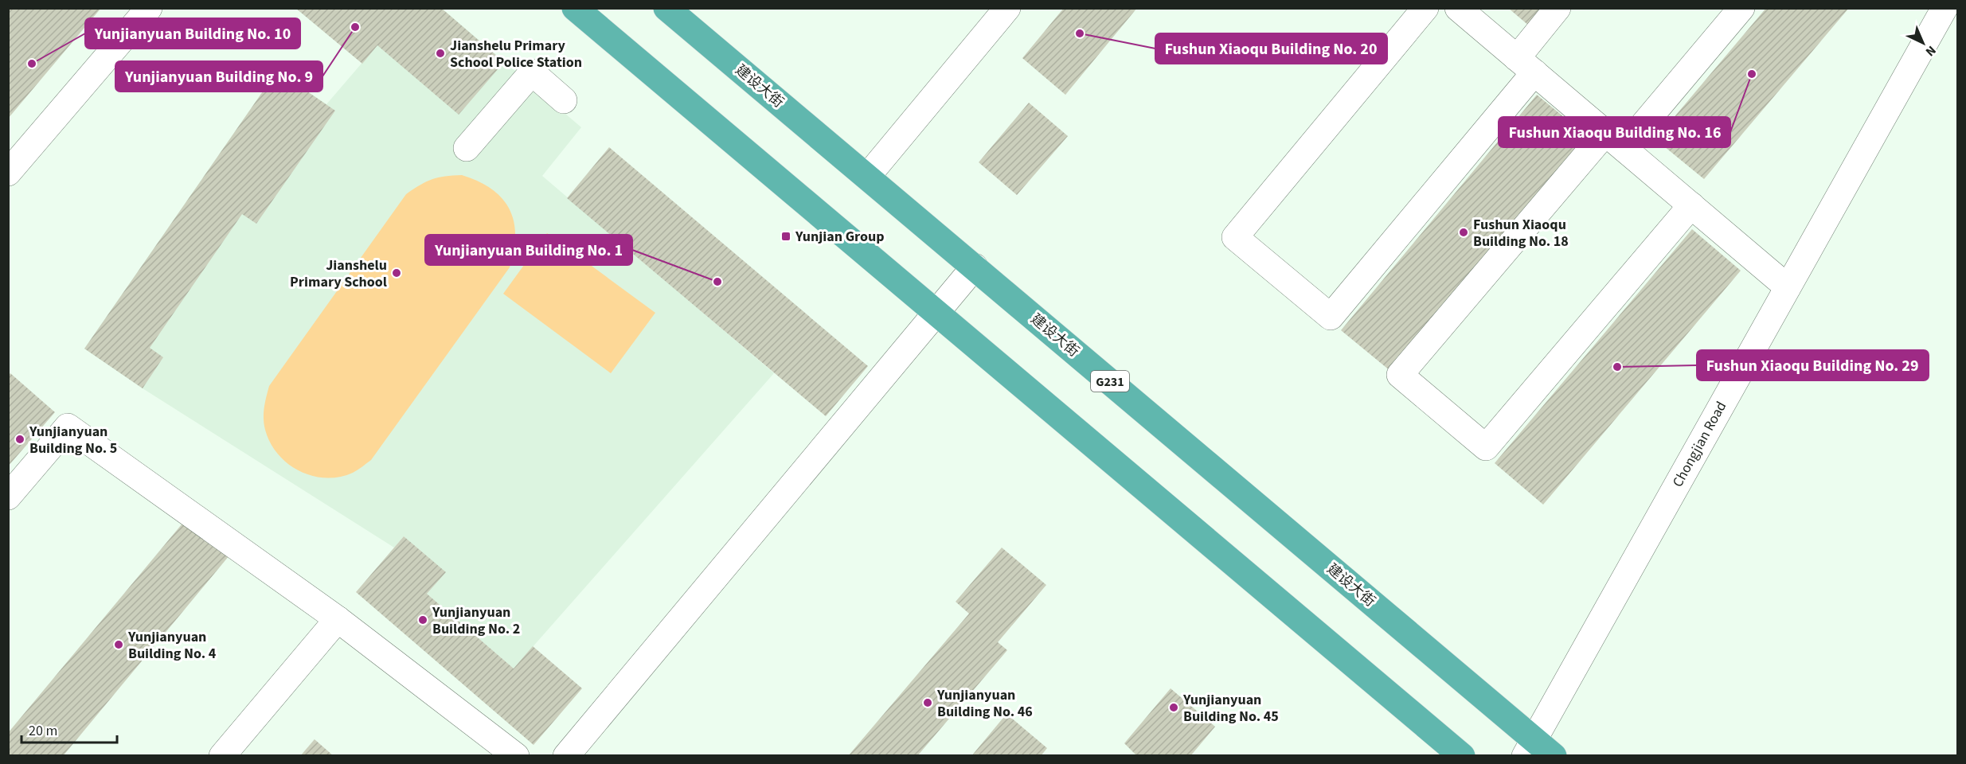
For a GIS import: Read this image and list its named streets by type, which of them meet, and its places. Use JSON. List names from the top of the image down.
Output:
{
  "streets": {
    "highway": ["建设大街", "G231"],
    "street": ["Chongjian Road"]
  },
  "crossings": [
    ["建设大街", "Chongjian Road"]
  ],
  "places": {
    "other": [
      "Yunjianyuan Building No. 9",
      "Fushun Xiaoqu Building No. 20",
      "Jianshelu Primary School Police Station",
      "Yunjianyuan Building No. 10",
      "Fushun Xiaoqu Building No. 16",
      "Fushun Xiaoqu Building No. 18",
      "Jianshelu Primary School",
      "Yunjianyuan Building No. 1",
      "Fushun Xiaoqu Building No. 29",
      "Yunjianyuan Building No. 5",
      "Yunjianyuan Building No. 2",
      "Yunjianyuan Building No. 4",
      "Yunjianyuan Building No. 46",
      "Yunjianyuan Building No. 45"
    ],
    "transit": ["Yunjian Group"]
  },
  "scale_bar": "20 m",
  "north": "bottom right"
}
